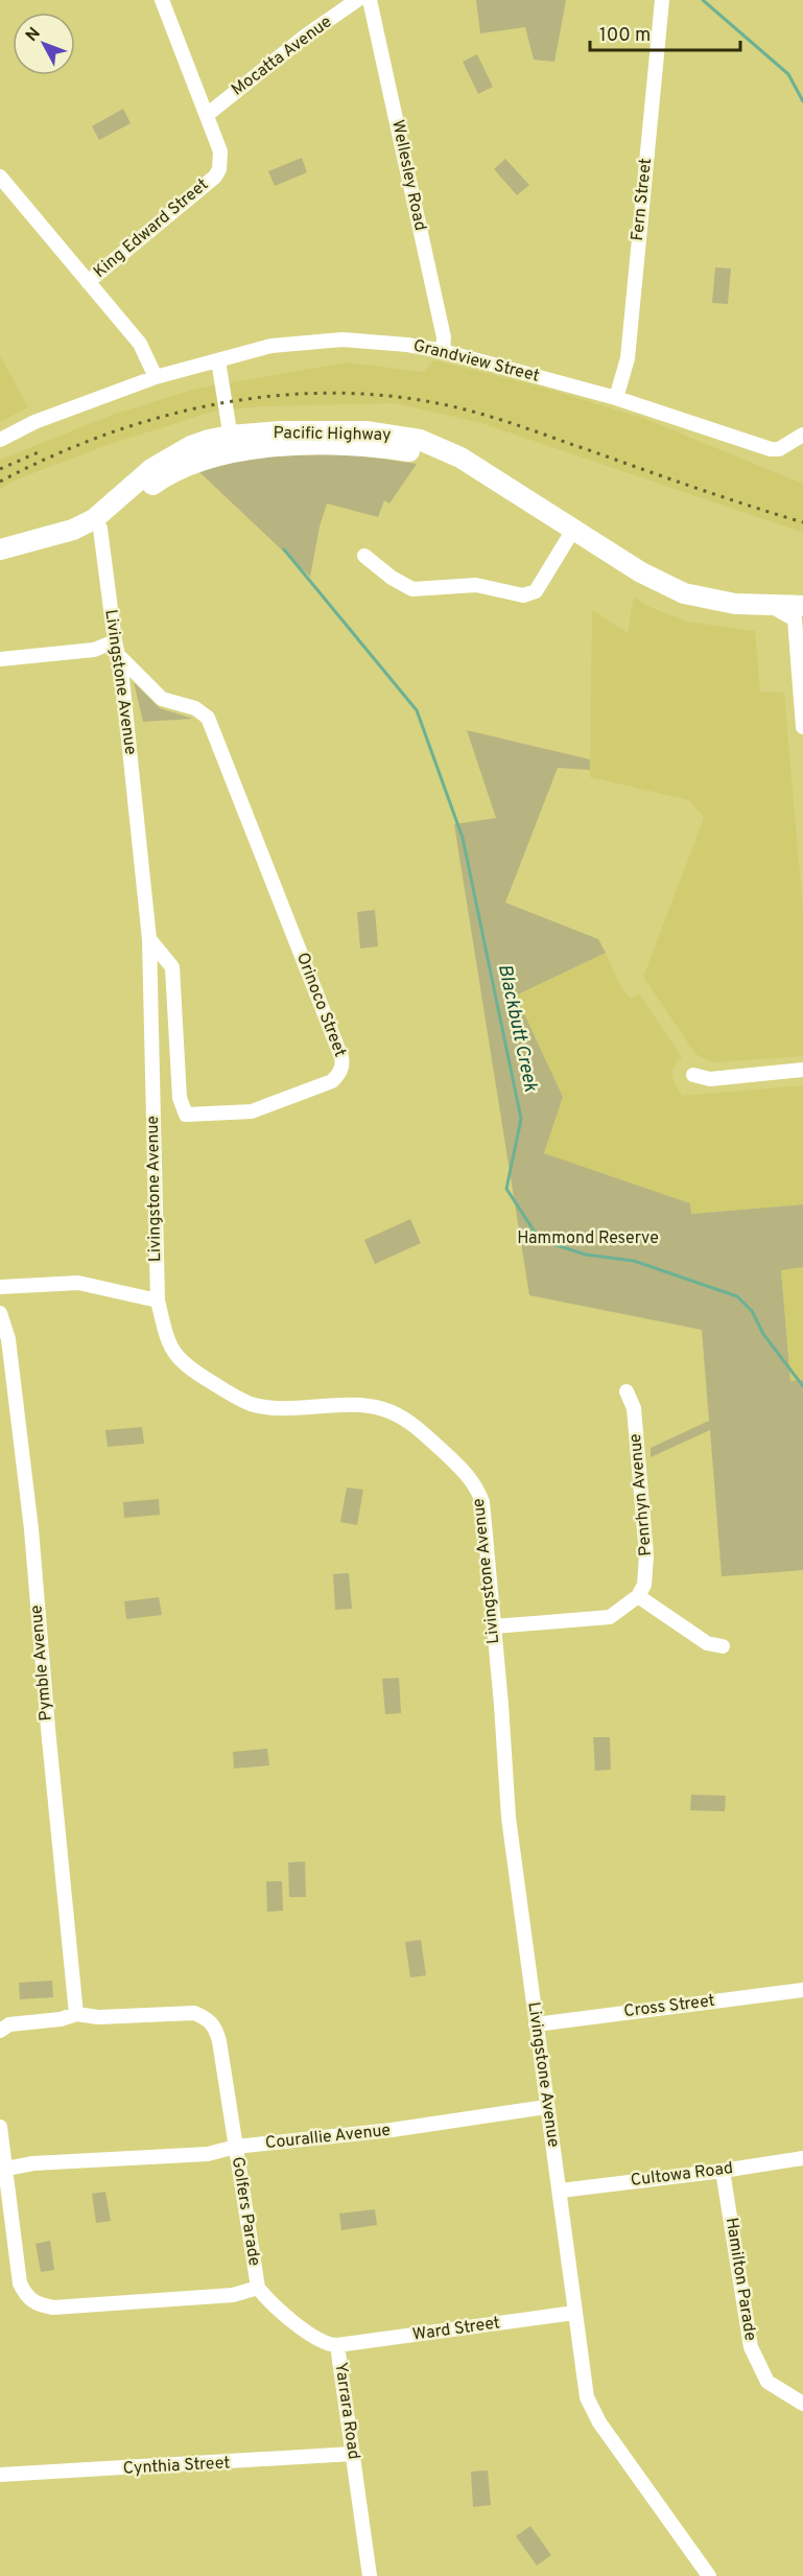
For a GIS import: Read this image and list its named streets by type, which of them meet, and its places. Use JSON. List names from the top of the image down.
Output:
{
  "streets": {
    "highway": ["Pacific Highway"],
    "street": [
      "Mocatta Avenue",
      "Wellesley Road",
      "Fern Street",
      "King Edward Street",
      "Grandview Street",
      "Livingstone Avenue",
      "Orinoco Street",
      "Penrhyn Avenue",
      "Pymble Avenue",
      "Cross Street",
      "Courallie Avenue",
      "Cultowa Road",
      "Golfers Parade",
      "Hamilton Parade",
      "Ward Street",
      "Yarrara Road",
      "Cynthia Street"
    ]
  },
  "crossings": [
    ["Mocatta Avenue", "King Edward Street"],
    ["Wellesley Road", "Grandview Street"],
    ["Fern Street", "Grandview Street"],
    ["Pacific Highway", "Livingstone Avenue"],
    ["Livingstone Avenue", "Orinoco Street"],
    ["Livingstone Avenue", "Cross Street"],
    ["Livingstone Avenue", "Courallie Avenue"],
    ["Livingstone Avenue", "Cultowa Road"],
    ["Livingstone Avenue", "Ward Street"],
    ["Pymble Avenue", "Golfers Parade"],
    ["Courallie Avenue", "Golfers Parade"],
    ["Cultowa Road", "Hamilton Parade"],
    ["Golfers Parade", "Yarrara Road"],
    ["Ward Street", "Yarrara Road"],
    ["Yarrara Road", "Cynthia Street"]
  ],
  "water": ["Blackbutt Creek"],
  "parks": ["Hammond Reserve"],
  "scale_bar": "100 m",
  "north": "top left"
}
